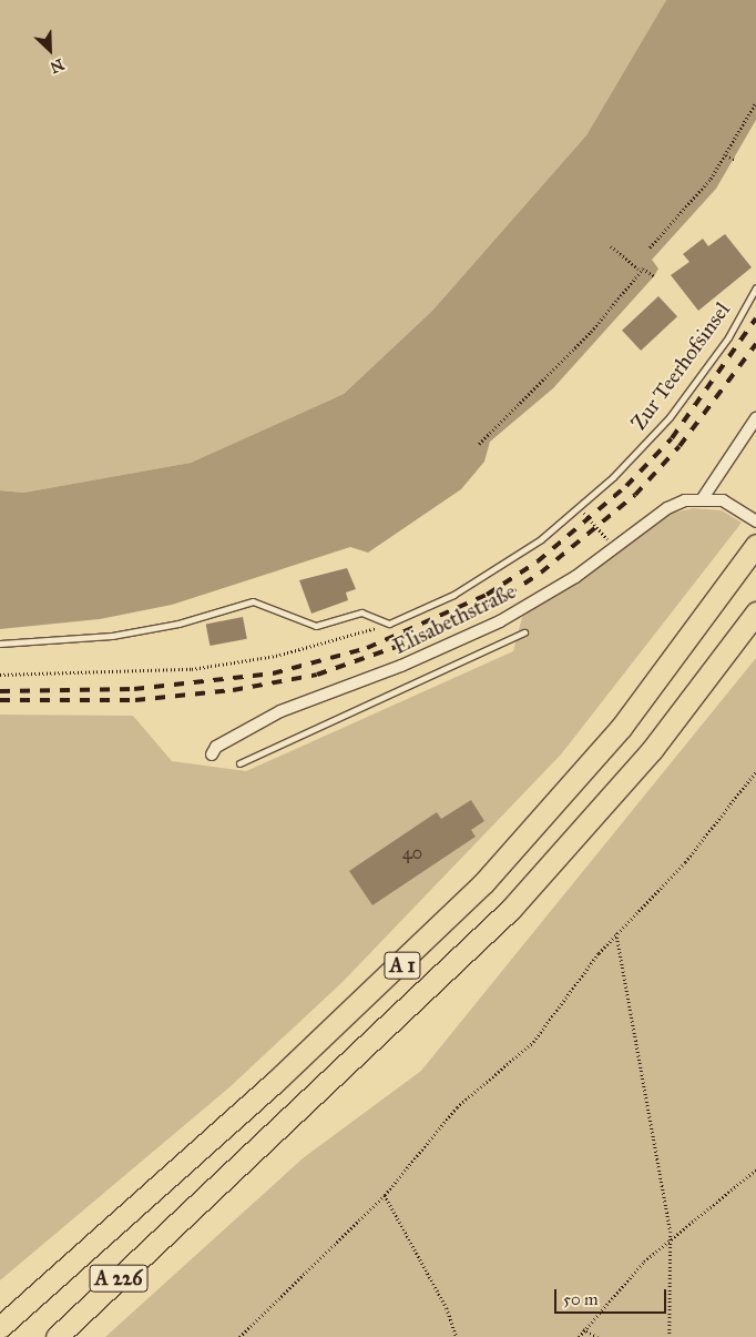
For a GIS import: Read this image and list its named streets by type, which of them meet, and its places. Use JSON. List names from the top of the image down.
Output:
{
  "streets": {
    "highway": ["A 1", "A 226"],
    "street": ["Elisabethstraße"],
    "lane": ["Zur Teerhofsinsel"]
  },
  "crossings": [
    ["A 1", "A 226"]
  ],
  "house_numbers": ["40"],
  "scale_bar": "50 m",
  "north": "bottom right"
}
